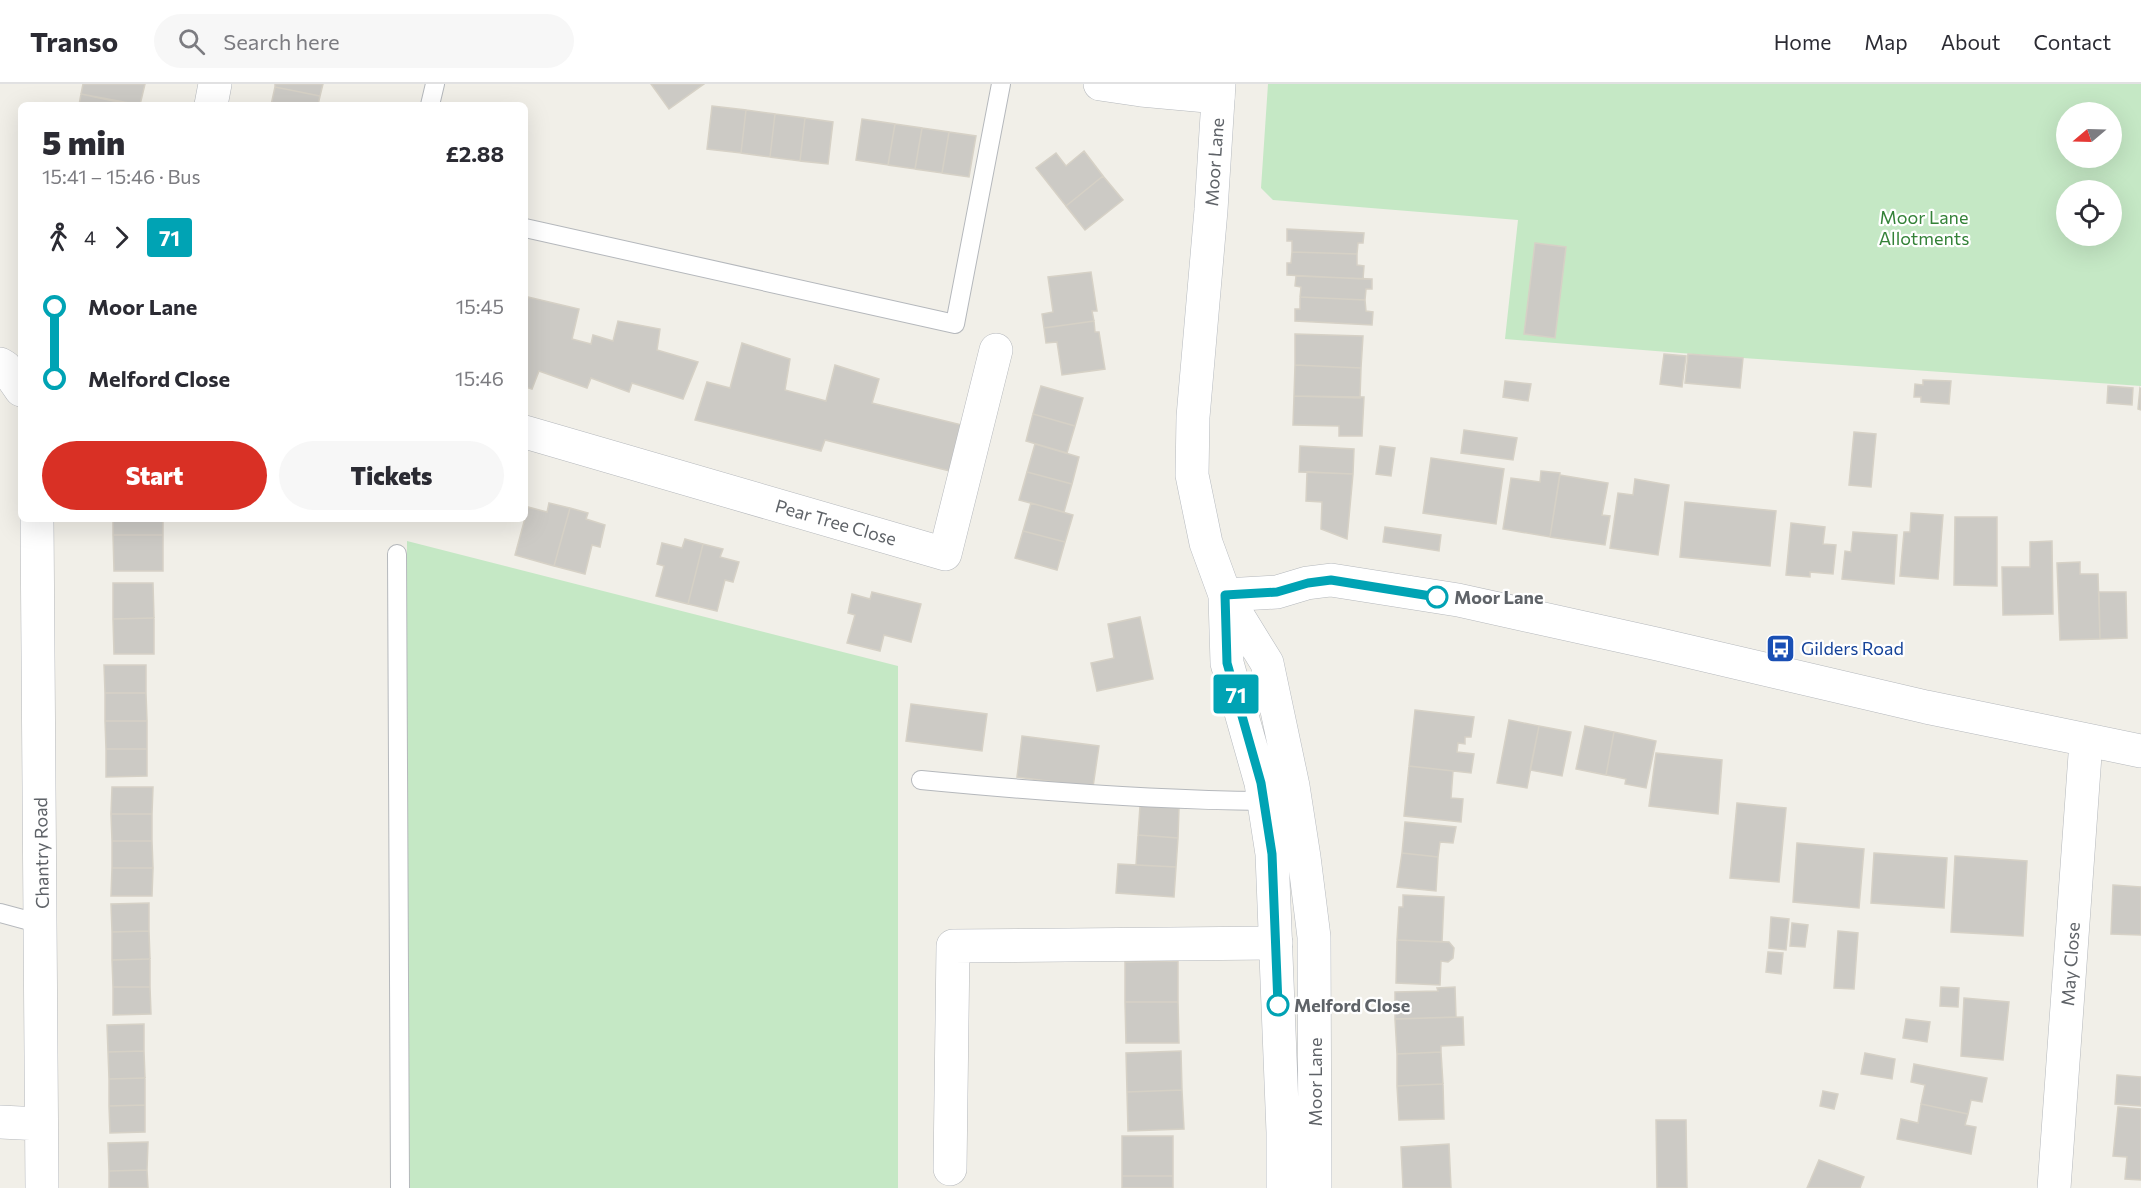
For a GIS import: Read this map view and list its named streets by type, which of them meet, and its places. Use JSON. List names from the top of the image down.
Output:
{
  "streets": {
    "street": [
      "Moor Lane",
      "Pear Tree Close",
      "Chantry Road",
      "May Close"
    ]
  },
  "parks": ["Moor Lane Allotments"],
  "places": {
    "other": ["Moor Lane", "Melford Close"],
    "bus stop": ["Gilders Road"]
  },
  "lines": ["bus line 71"],
  "north": "left",
  "page": {
    "header": "Transo",
    "search": "Search here",
    "nav": [
      "Home",
      "Map",
      "About",
      "Contact"
    ],
    "on_map": "71",
    "heading": ["5 min", "15:41 – 15:46 · Bus", "£2.88"],
    "legs": ["4", "71"],
    "list": [
      {
        "name": "Moor Lane",
        "value": "15:45"
      },
      {
        "name": "Melford Close",
        "value": "15:46"
      }
    ],
    "buttons": ["Start", "Tickets"]
  }
}
